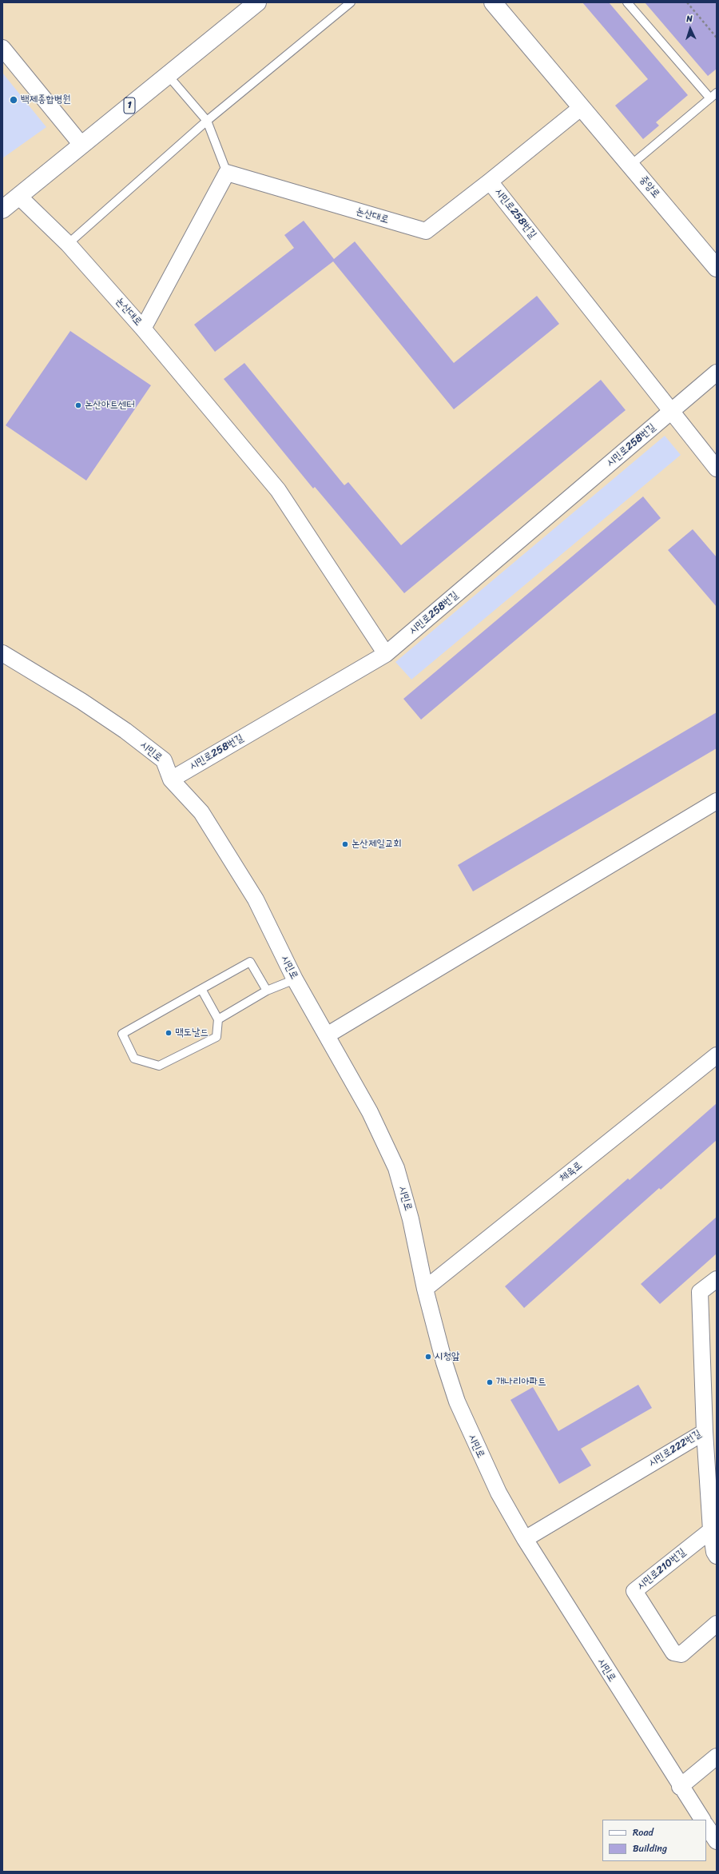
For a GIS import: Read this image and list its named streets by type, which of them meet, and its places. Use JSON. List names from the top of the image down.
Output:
{
  "streets": {
    "street": [
      "1",
      "중앙로",
      "시민로258번길",
      "논산대로",
      "시민로",
      "체육로",
      "시민로222번길",
      "시민로210번길"
    ]
  },
  "crossings": [
    ["1", "논산대로"],
    ["시민로258번길", "논산대로"],
    ["시민로258번길", "시민로"],
    ["시민로", "체육로"],
    ["시민로", "시민로222번길"]
  ],
  "places": [
    "백제종합병원",
    "논산아트센터",
    "논산제일교회",
    "맥도날드",
    "시청앞",
    "개나리아파트"
  ],
  "legend": ["Road", "Building"],
  "north": "top"
}
